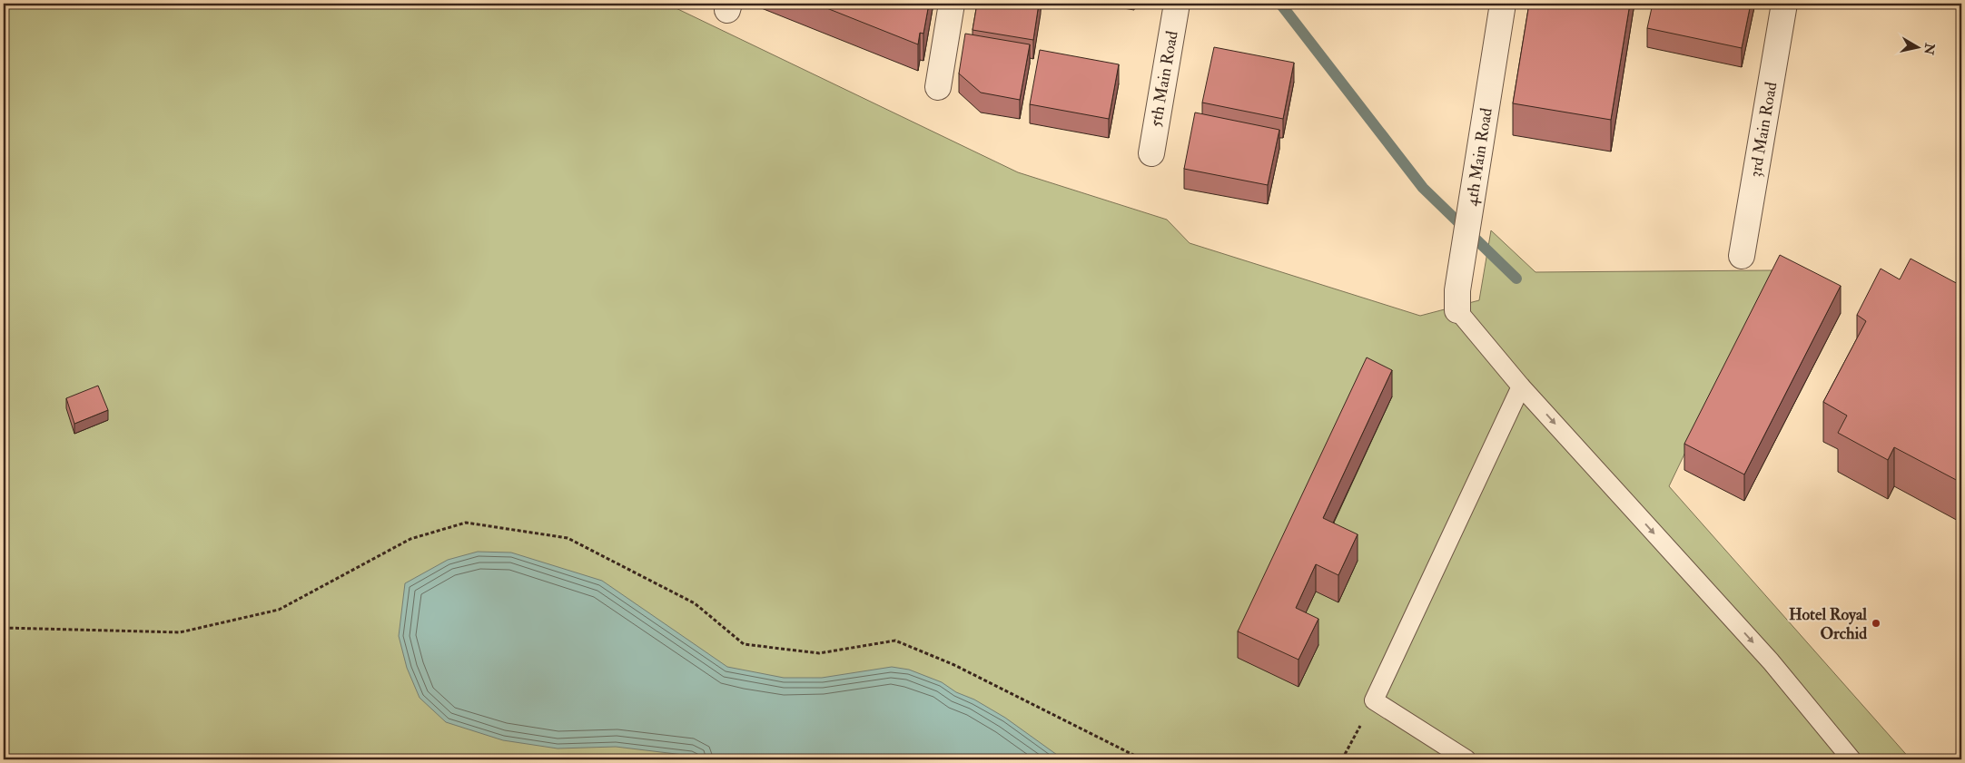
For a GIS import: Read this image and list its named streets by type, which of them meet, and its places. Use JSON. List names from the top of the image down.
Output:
{
  "streets": {
    "street": ["5th Main Road", "3rd Main Road", "4th Main Road"]
  },
  "places": ["Hotel Royal Orchid"],
  "north": "right"
}
